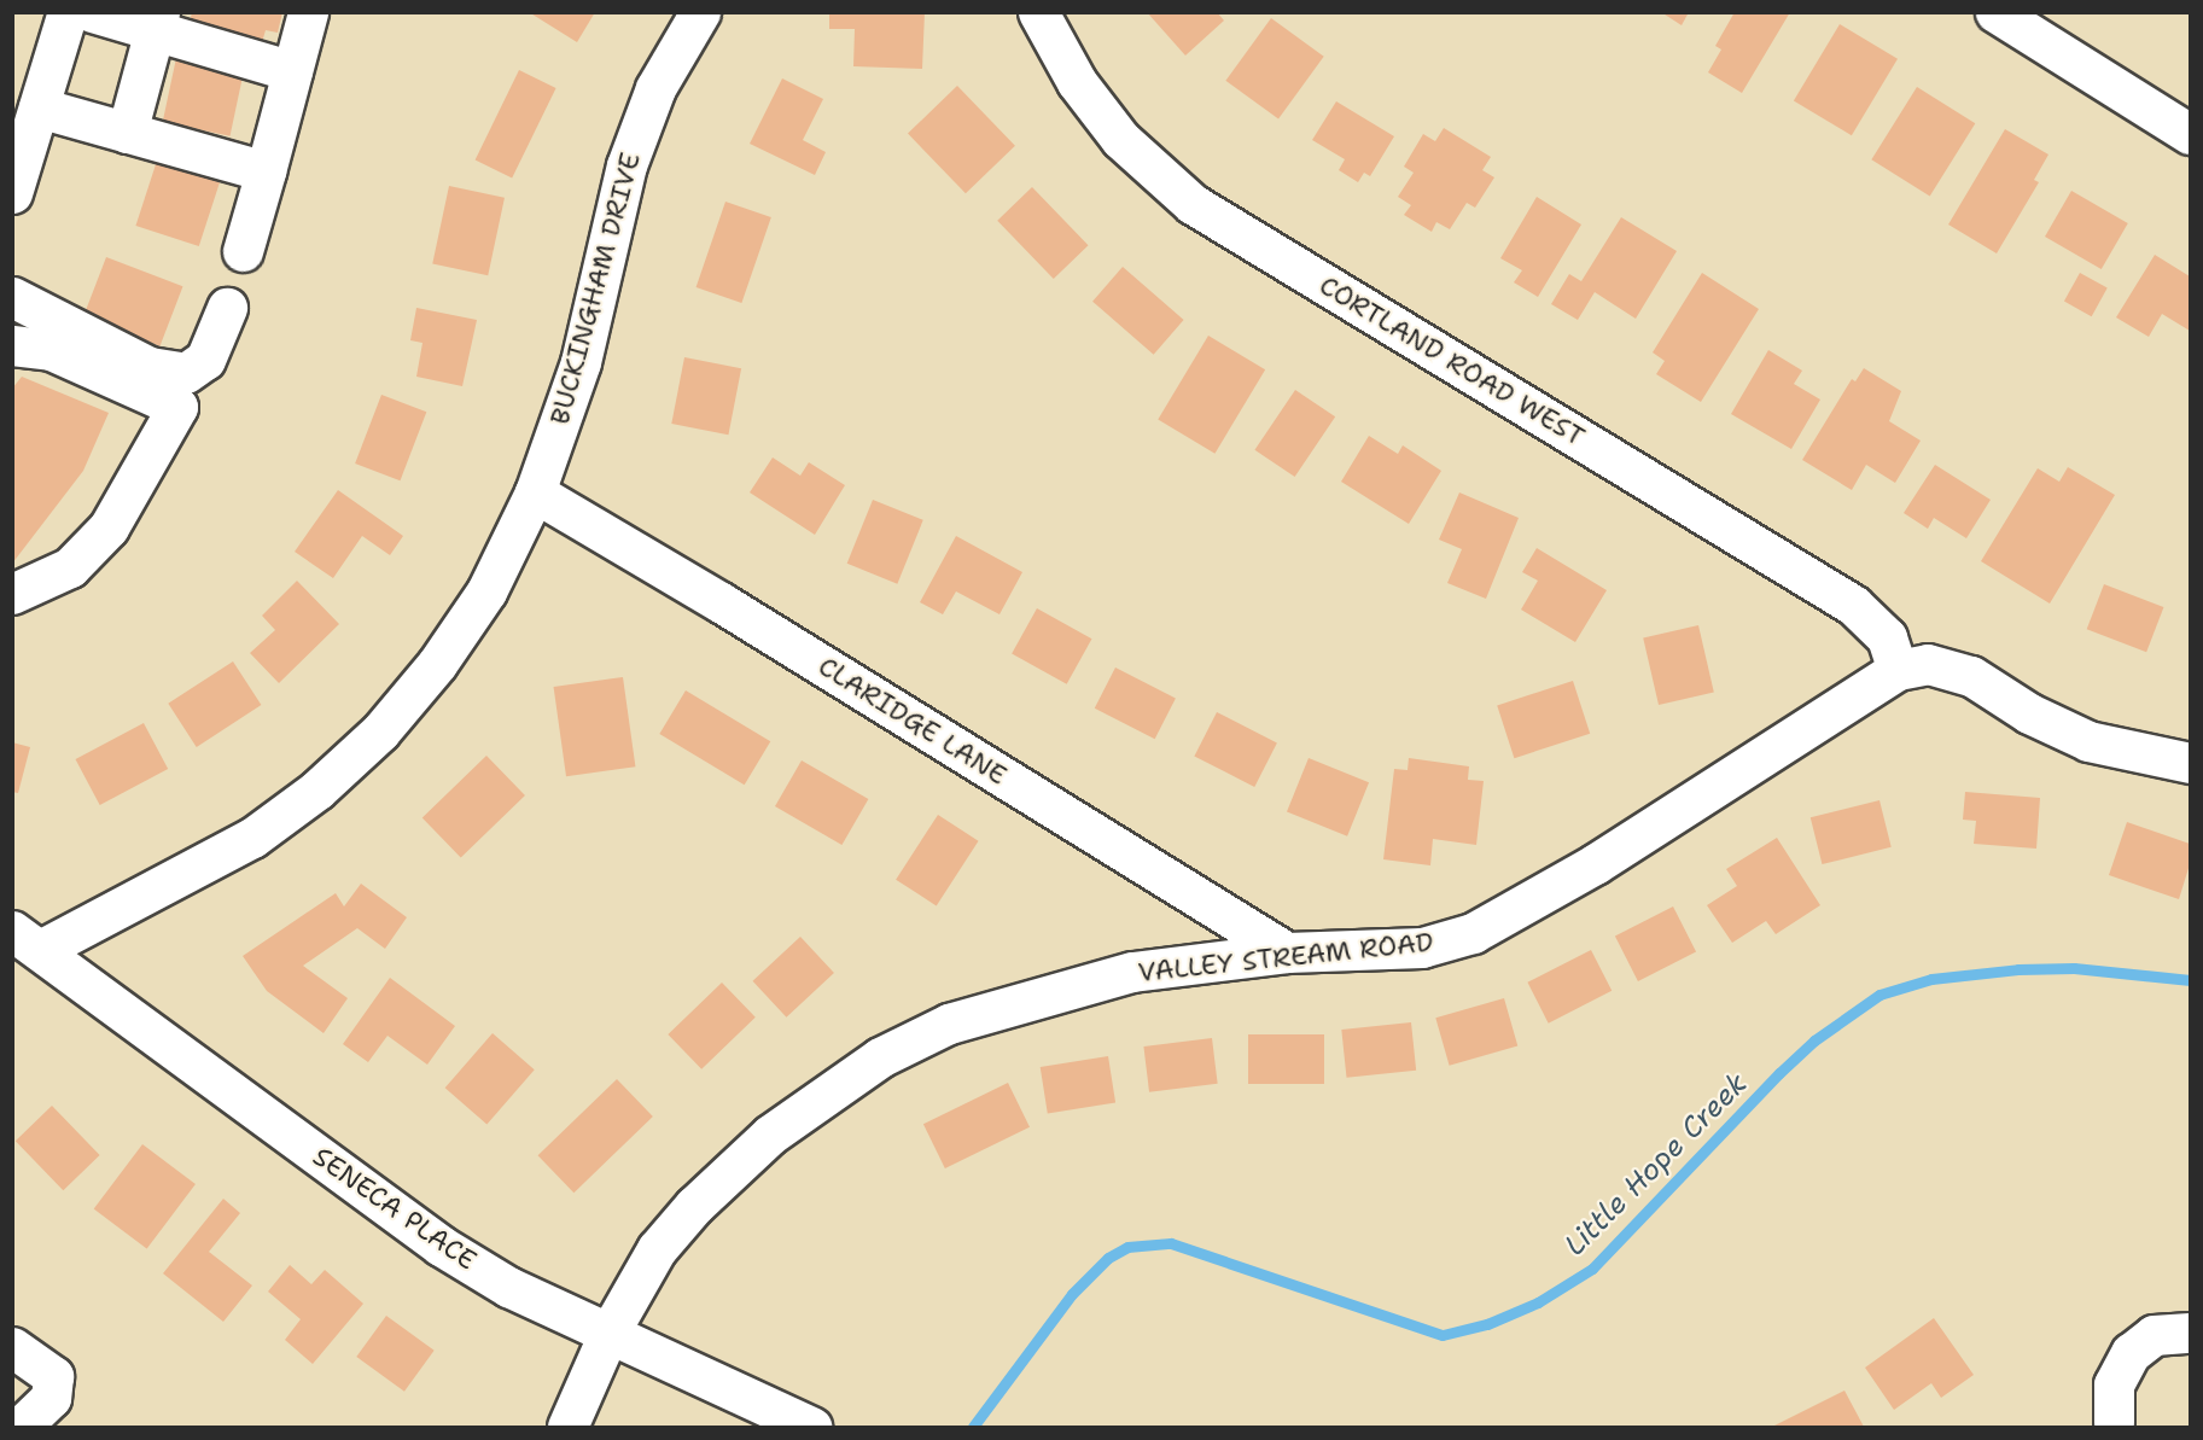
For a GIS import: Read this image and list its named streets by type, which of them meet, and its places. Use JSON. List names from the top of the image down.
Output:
{
  "streets": {
    "street": [
      "BUCKINGHAM DRIVE",
      "CORTLAND ROAD WEST",
      "CLARIDGE LANE",
      "VALLEY STREAM ROAD",
      "SENECA PLACE"
    ]
  },
  "crossings": [
    ["BUCKINGHAM DRIVE", "CLARIDGE LANE"],
    ["BUCKINGHAM DRIVE", "SENECA PLACE"],
    ["CORTLAND ROAD WEST", "VALLEY STREAM ROAD"],
    ["CLARIDGE LANE", "VALLEY STREAM ROAD"],
    ["VALLEY STREAM ROAD", "SENECA PLACE"]
  ],
  "water": ["Little Hope Creek"]
}
